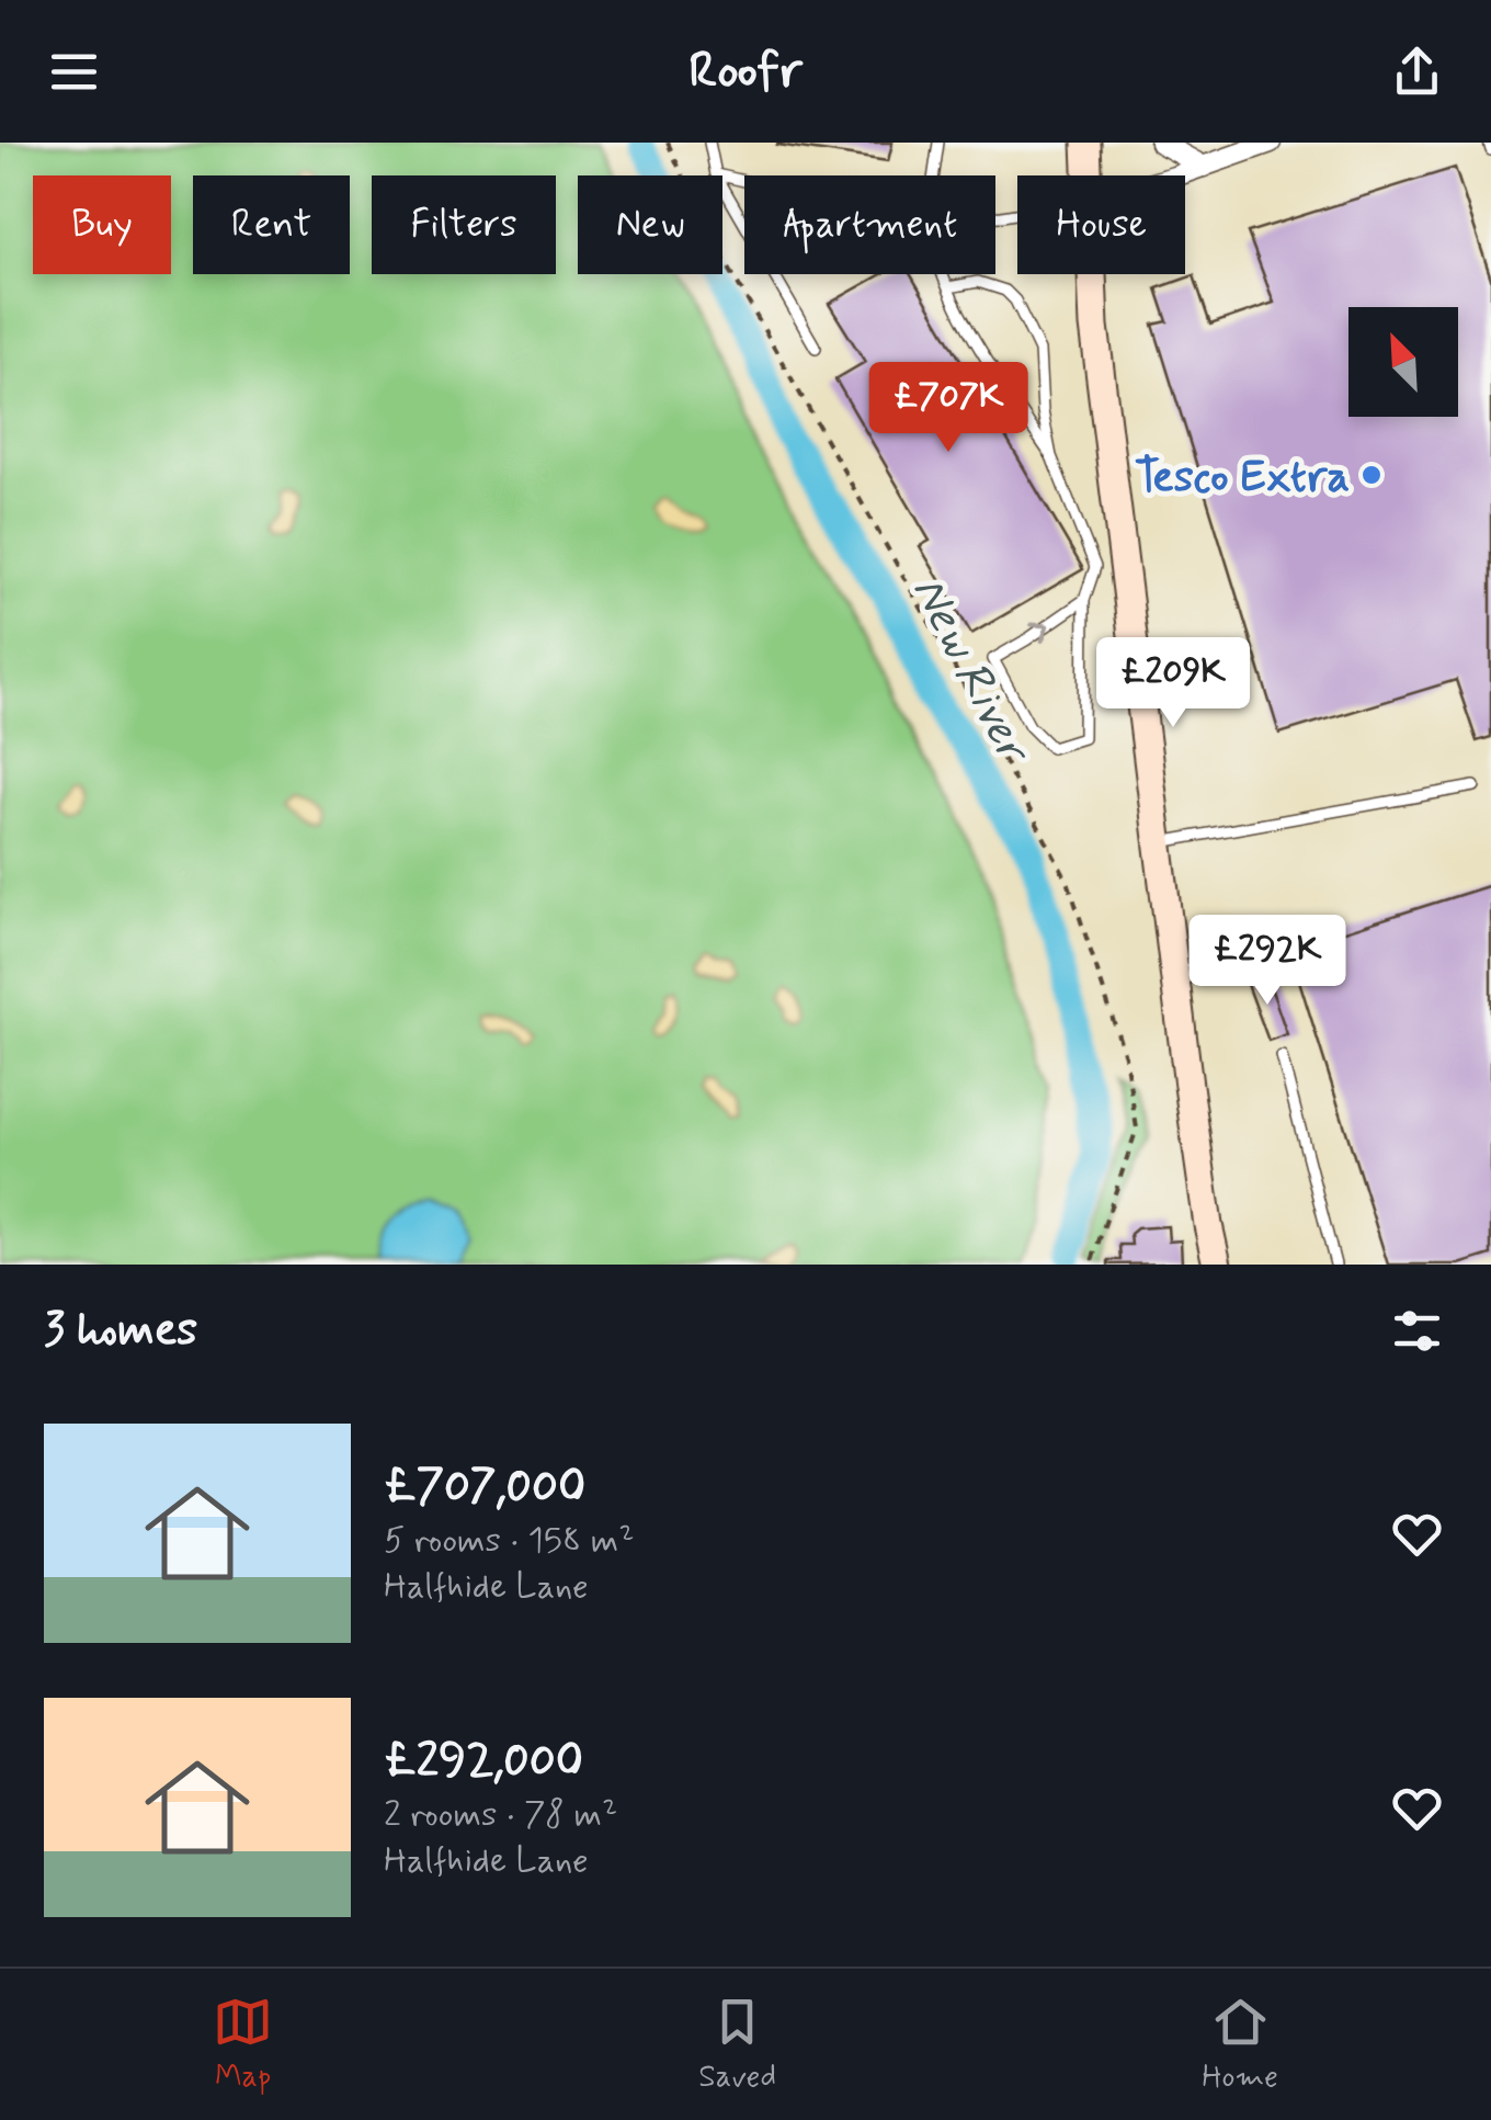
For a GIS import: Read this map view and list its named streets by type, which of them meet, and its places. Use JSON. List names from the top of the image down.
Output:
{
  "water": ["New River"],
  "places": ["Tesco Extra"],
  "north": "top left",
  "page": {
    "header": "Roofr",
    "chip": [
      "Buy",
      "Rent",
      "Filters",
      "New",
      "Apartment",
      "House"
    ],
    "price": ["£707K", "£209K", "£292K"],
    "heading": "3 homes",
    "list": [
      {
        "name": "£707,000",
        "note": "5 rooms · 158 m² · Halfhide Lane"
      },
      {
        "name": "£292,000",
        "note": "2 rooms · 78 m² · Halfhide Lane"
      }
    ],
    "tabs": ["Map", "Saved", "Home"]
  }
}
